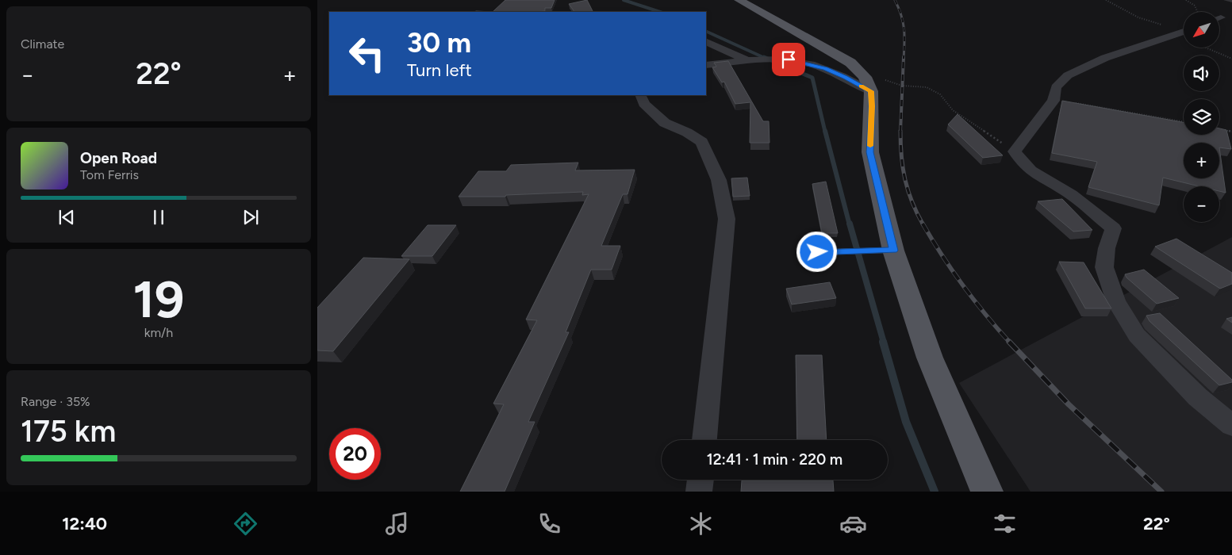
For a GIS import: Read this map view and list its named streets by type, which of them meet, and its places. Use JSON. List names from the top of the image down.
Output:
{
  "north": "bottom left",
  "page": {
    "tile": [
      "Climate",
      ["19", "km/h"],
      ["Range · 35%", "175 km"]
    ],
    "map_buttons": ["+", "−"],
    "turn": ["30 m", "Turn left"],
    "heat": ["−", "22°", "+"],
    "song": ["Open Road", "Tom Ferris"],
    "limit": "20",
    "trip": "12:41 · 1 min · 220 m",
    "tabs": ["12:40", "22°"]
  }
}
